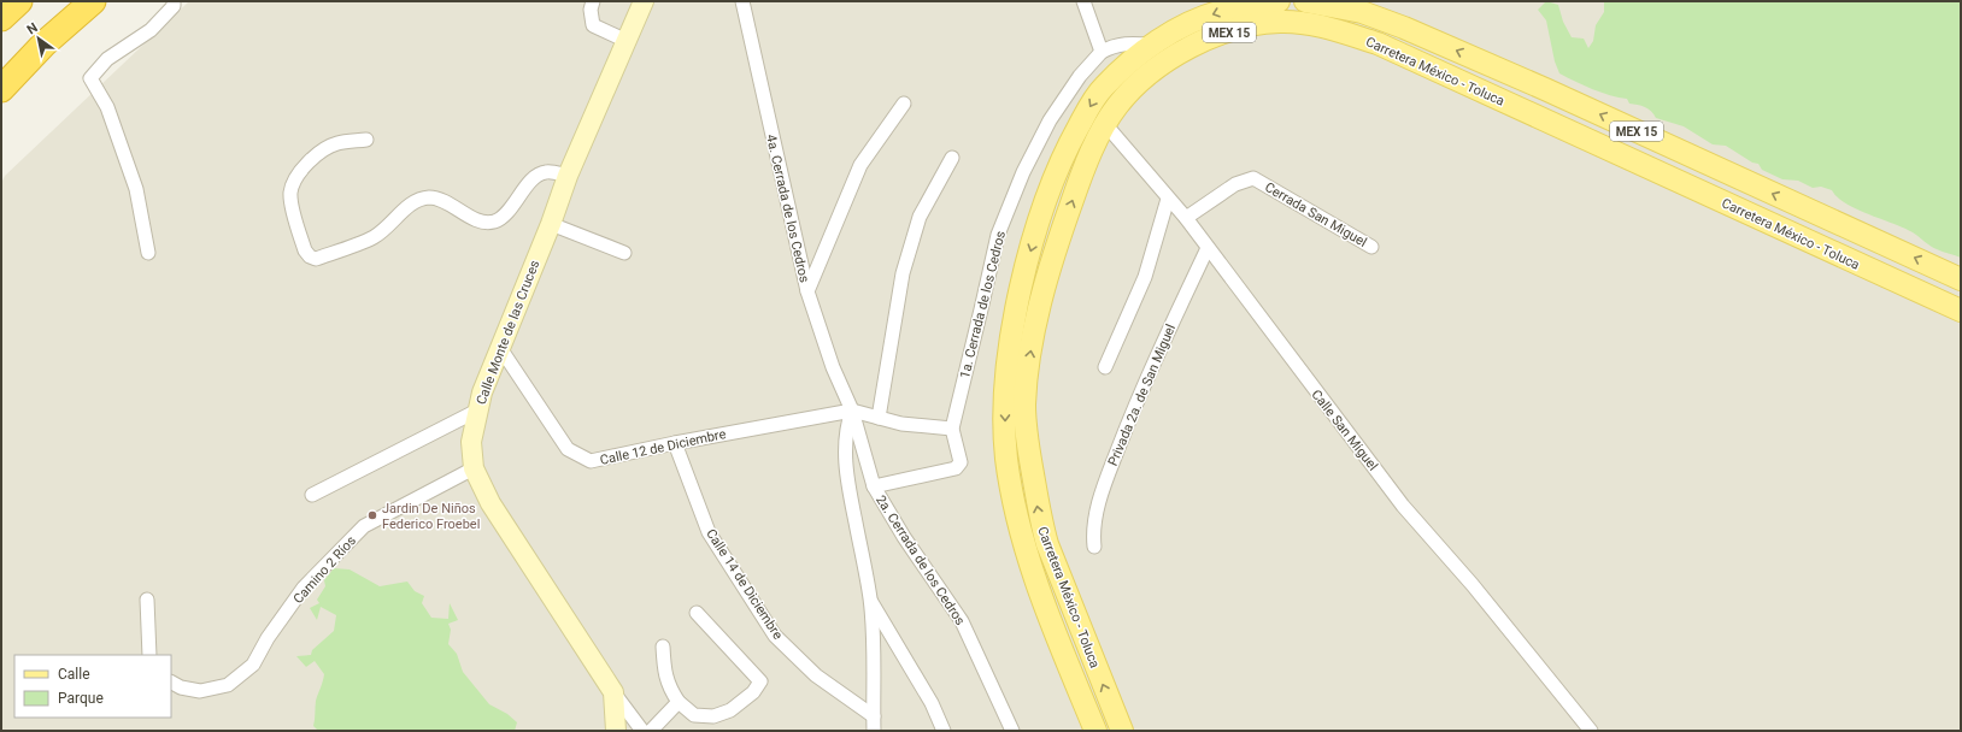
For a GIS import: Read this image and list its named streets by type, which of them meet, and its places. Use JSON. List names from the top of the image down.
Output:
{
  "streets": {
    "main road": ["MEX 15", "Carretera México - Toluca"],
    "street": [
      "4a. Cerrada de los Cedros",
      "Cerrada San Miguel",
      "1a. Cerrada de los Cedros",
      "Calle Monte de las Cruces",
      "Privada 2a. de San Miguel",
      "Calle San Miguel",
      "Calle 12 de Diciembre",
      "2a. Cerrada de los Cedros",
      "Camino 2 Ríos",
      "Calle 14 de Diciembre"
    ]
  },
  "crossings": [
    ["Carretera México - Toluca", "Calle San Miguel"],
    ["4a. Cerrada de los Cedros", "Calle 12 de Diciembre"],
    ["4a. Cerrada de los Cedros", "2a. Cerrada de los Cedros"],
    ["Cerrada San Miguel", "Calle San Miguel"],
    ["1a. Cerrada de los Cedros", "2a. Cerrada de los Cedros"],
    ["Calle Monte de las Cruces", "Calle 12 de Diciembre"],
    ["Calle Monte de las Cruces", "Camino 2 Ríos"],
    ["Privada 2a. de San Miguel", "Calle San Miguel"],
    ["Calle 12 de Diciembre", "2a. Cerrada de los Cedros"],
    ["Calle 12 de Diciembre", "Calle 14 de Diciembre"]
  ],
  "places": ["Jardin De Niños Federico Froebel"],
  "legend": ["Calle", "Parque"],
  "north": "top left"
}
